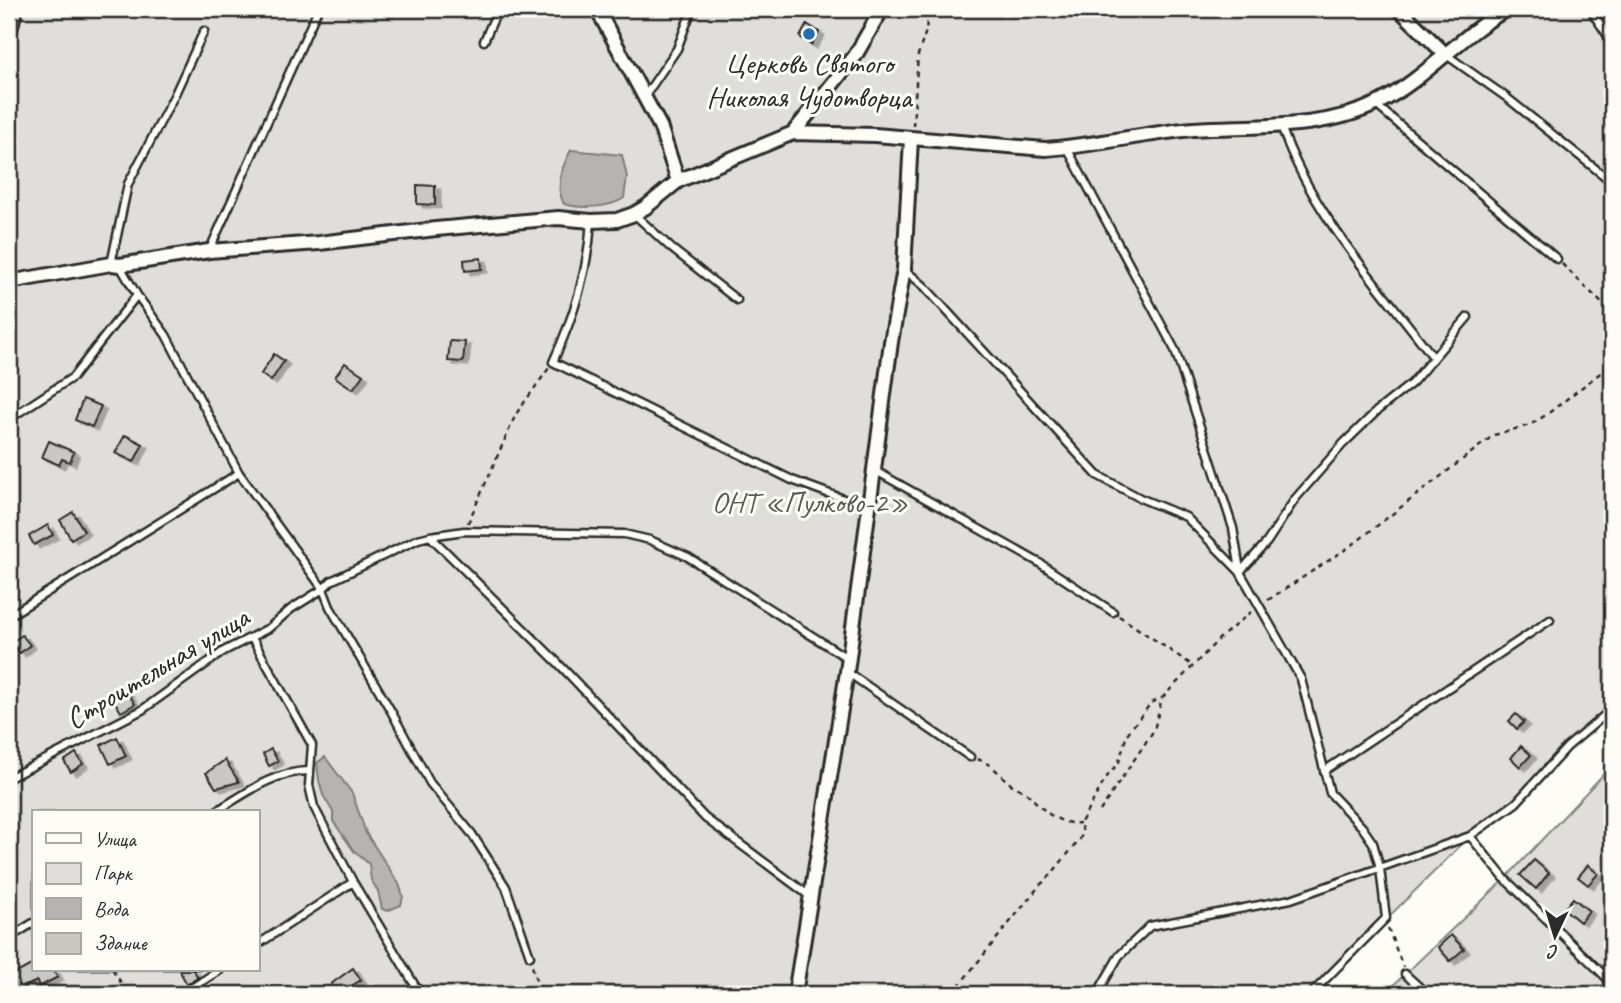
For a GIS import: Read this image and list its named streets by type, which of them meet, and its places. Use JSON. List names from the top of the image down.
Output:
{
  "streets": {
    "lane": ["Строительная улица"]
  },
  "parks": ["ОНТ «Пулково-2»"],
  "places": ["Церковь Святого Николая Чудотворца"],
  "legend": [
    "Улица",
    "Парк",
    "Вода",
    "Здание"
  ],
  "north": "bottom"
}
